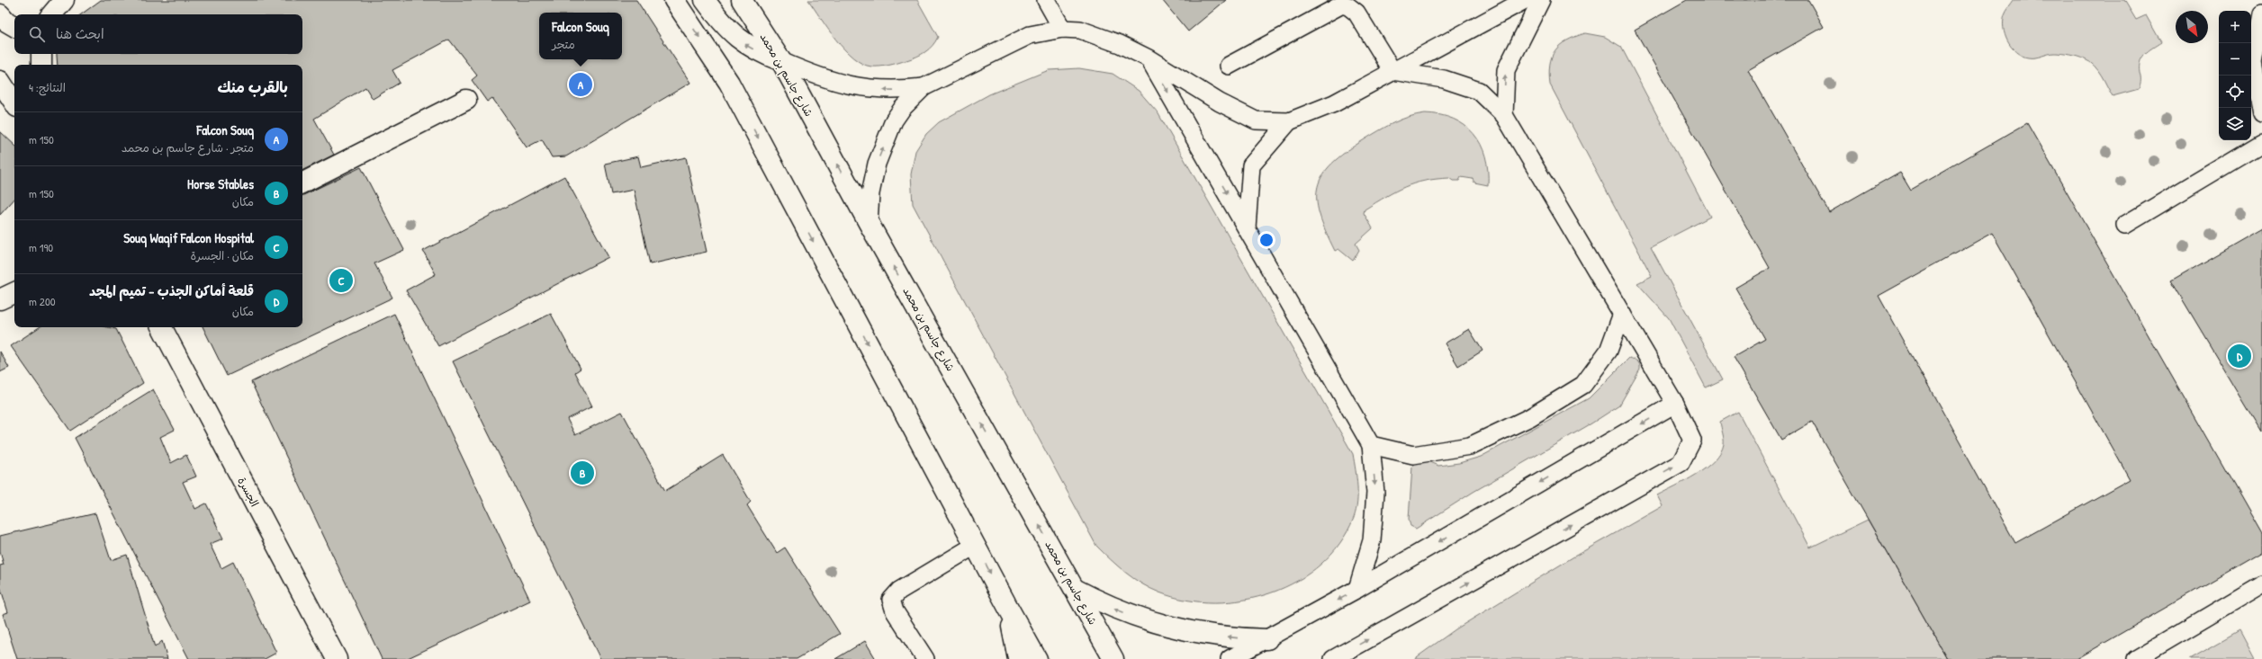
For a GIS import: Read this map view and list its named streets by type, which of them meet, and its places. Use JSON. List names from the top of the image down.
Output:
{
  "streets": {
    "street": ["شارع جاسم بن محمد", "الجسرة"]
  },
  "north": "bottom right",
  "page": {
    "map_buttons": ["+", "−"],
    "popup": ["Falcon Souq", "متجر"],
    "search": "ابحث هنا",
    "heading": ["بالقرب منك", "النتائج: 4"],
    "pins": [
      "A",
      "C",
      "D",
      "B"
    ],
    "list": [
      {
        "mark": "A",
        "name": "Falcon Souq",
        "note": "متجر · شارع جاسم بن محمد",
        "value": "150 m"
      },
      {
        "mark": "B",
        "name": "Horse Stables",
        "note": "مكان",
        "value": "150 m"
      },
      {
        "mark": "C",
        "name": "Souq Waqif Falcon Hospital",
        "note": "مكان · الجسرة",
        "value": "190 m"
      },
      {
        "mark": "D",
        "name": "قلعة أماكن الجذب - تميم المجد",
        "note": "مكان",
        "value": "200 m"
      }
    ]
  }
}
